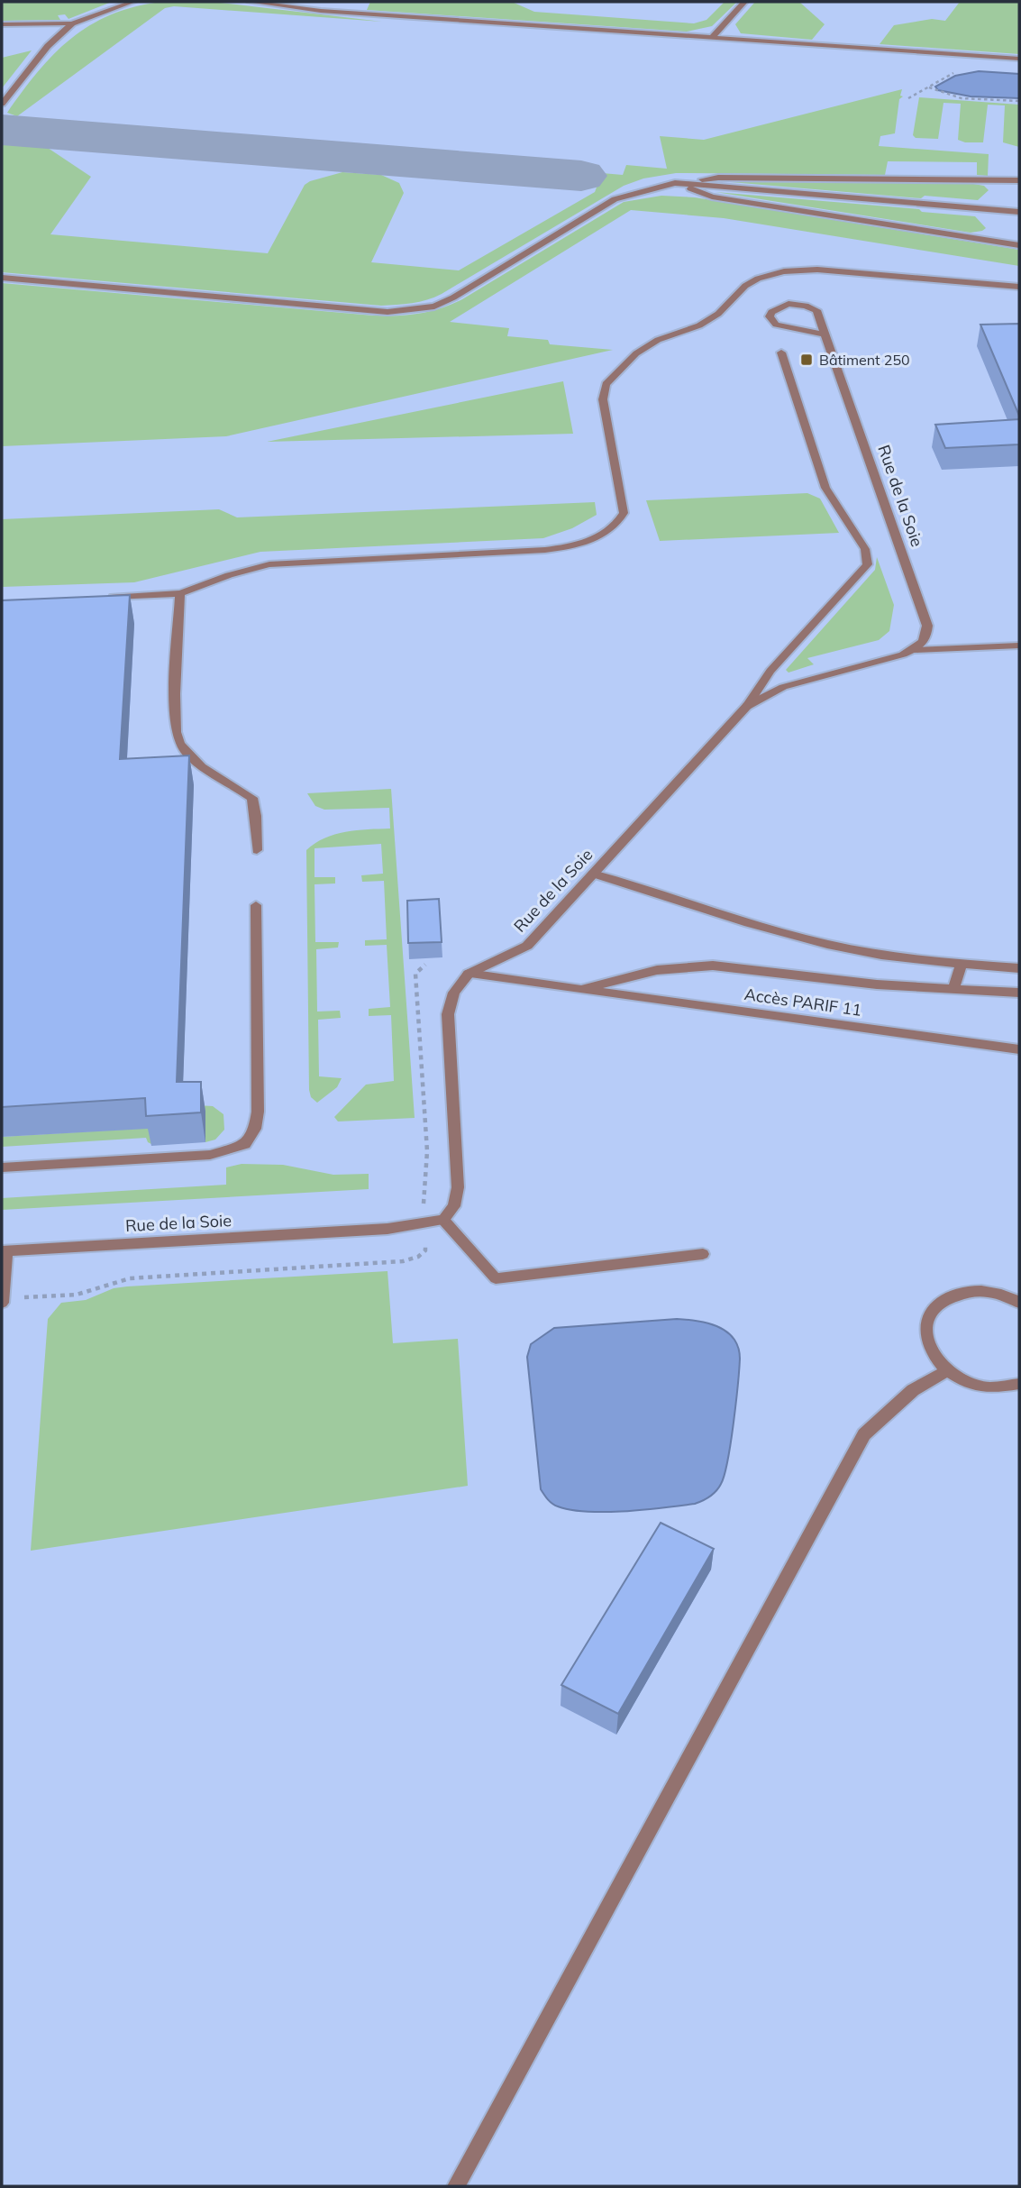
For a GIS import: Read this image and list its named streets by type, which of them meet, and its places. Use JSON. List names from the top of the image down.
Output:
{
  "streets": {
    "street": ["Rue de la Soie", "Accès PARIF 11"]
  },
  "crossings": [
    ["Rue de la Soie", "Accès PARIF 11"]
  ],
  "places": {
    "transit": ["Bâtiment 250"]
  }
}
